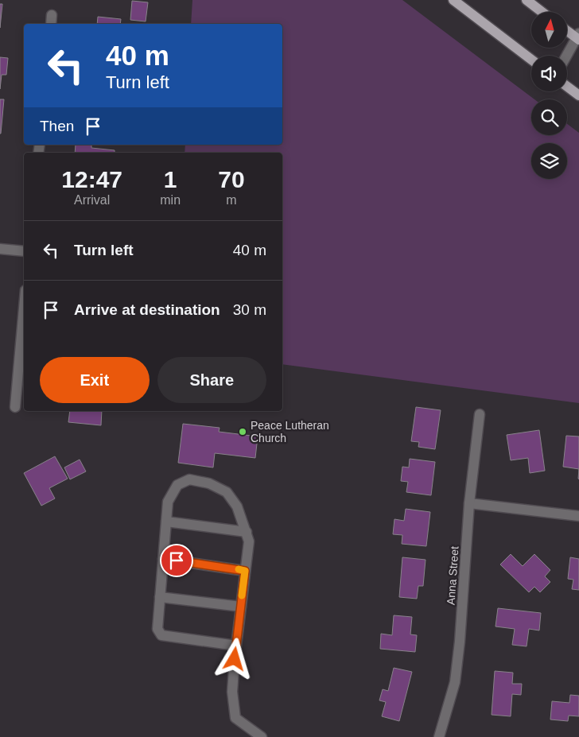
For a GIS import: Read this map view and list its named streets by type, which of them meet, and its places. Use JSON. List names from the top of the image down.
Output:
{
  "streets": {
    "street": ["Anna Street"]
  },
  "places": ["Peace Lutheran Church"],
  "north": "top",
  "page": {
    "turn": ["40 m", "Turn left"],
    "then": "Then",
    "eta": [
      "12:47",
      "Arrival",
      "1",
      "min",
      "70",
      "m"
    ],
    "list": [
      {
        "name": "Turn left",
        "value": "40 m"
      },
      {
        "name": "Arrive at destination",
        "value": "30 m"
      }
    ],
    "buttons": ["Exit", "Share"]
  }
}
